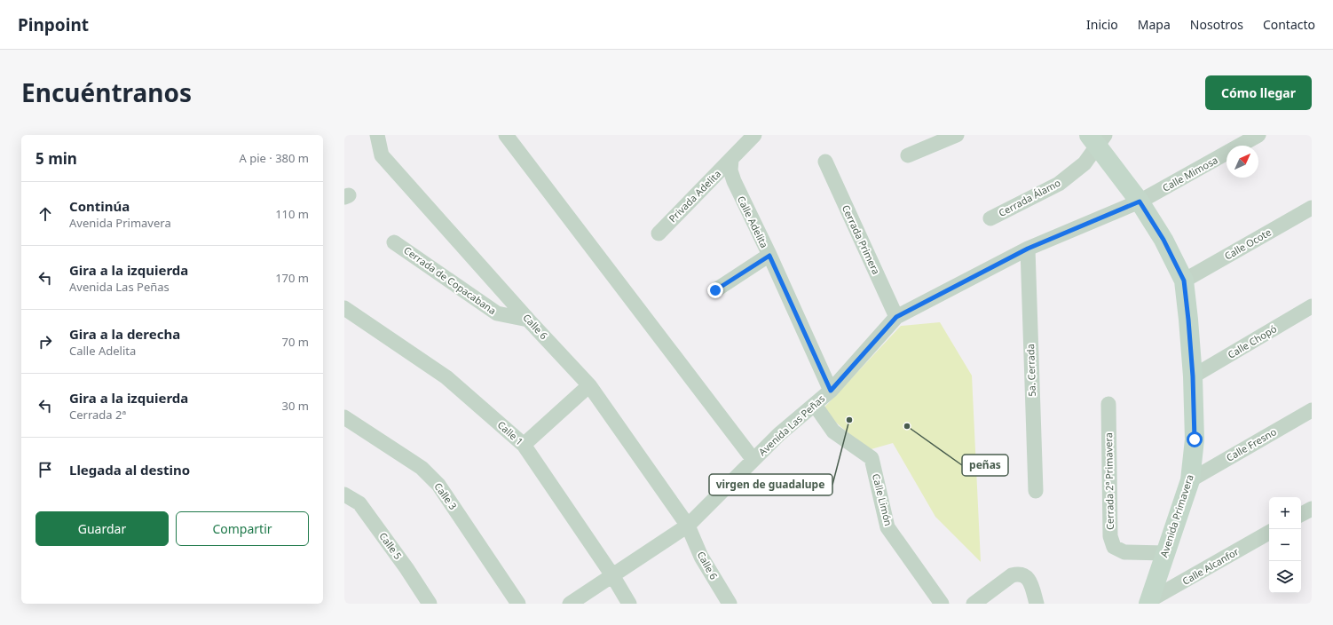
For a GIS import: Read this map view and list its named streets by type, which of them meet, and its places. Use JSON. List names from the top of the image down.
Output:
{
  "streets": {
    "street": [
      "Calle Mimosa",
      "Privada Adelita",
      "Cerrada Álamo",
      "Calle Adelita",
      "Cerrada Primera",
      "Calle Ocote",
      "Cerrada de Copacabana",
      "Calle 6",
      "Calle Chopó",
      "5a. Cerrada",
      "Avenida Las Peñas",
      "Calle 1",
      "Calle Fresno",
      "Cerrada 2ª Primavera",
      "Calle 3",
      "Calle Limón",
      "Avenida Primavera",
      "Calle 5",
      "Calle Alcanfor"
    ]
  },
  "crossings": [
    ["Calle Mimosa", "Avenida Las Peñas"],
    ["Calle Mimosa", "Avenida Primavera"],
    ["Privada Adelita", "Calle Adelita"],
    ["Cerrada Álamo", "Avenida Primavera"],
    ["Calle Adelita", "Avenida Las Peñas"],
    ["Cerrada Primera", "Avenida Las Peñas"],
    ["Calle Ocote", "Avenida Primavera"],
    ["Cerrada de Copacabana", "Calle 6"],
    ["Calle 6", "Avenida Las Peñas"],
    ["Calle Chopó", "Avenida Primavera"],
    ["5a. Cerrada", "Avenida Las Peñas"],
    ["Avenida Las Peñas", "Calle Limón"],
    ["Avenida Las Peñas", "Avenida Primavera"],
    ["Calle Fresno", "Avenida Primavera"],
    ["Cerrada 2ª Primavera", "Avenida Primavera"],
    ["Avenida Primavera", "Calle Alcanfor"]
  ],
  "places": ["virgen de guadalupe", "peñas"],
  "north": "top right",
  "page": {
    "header": "Pinpoint",
    "nav": [
      "Inicio",
      "Mapa",
      "Nosotros",
      "Contacto"
    ],
    "title": "Encuéntranos",
    "buttons": [
      "Cómo llegar",
      ["Guardar", "Compartir"]
    ],
    "heading": ["5 min", "A pie · 380 m"],
    "list": [
      ["Continúa", "Avenida Primavera", "110 m"],
      ["Gira a la izquierda", "Avenida Las Peñas", "170 m"],
      ["Gira a la derecha", "Calle Adelita", "70 m"],
      ["Gira a la izquierda", "Cerrada 2ª", "30 m"],
      "Llegada al destino"
    ],
    "map_buttons": ["+", "−"]
  }
}
